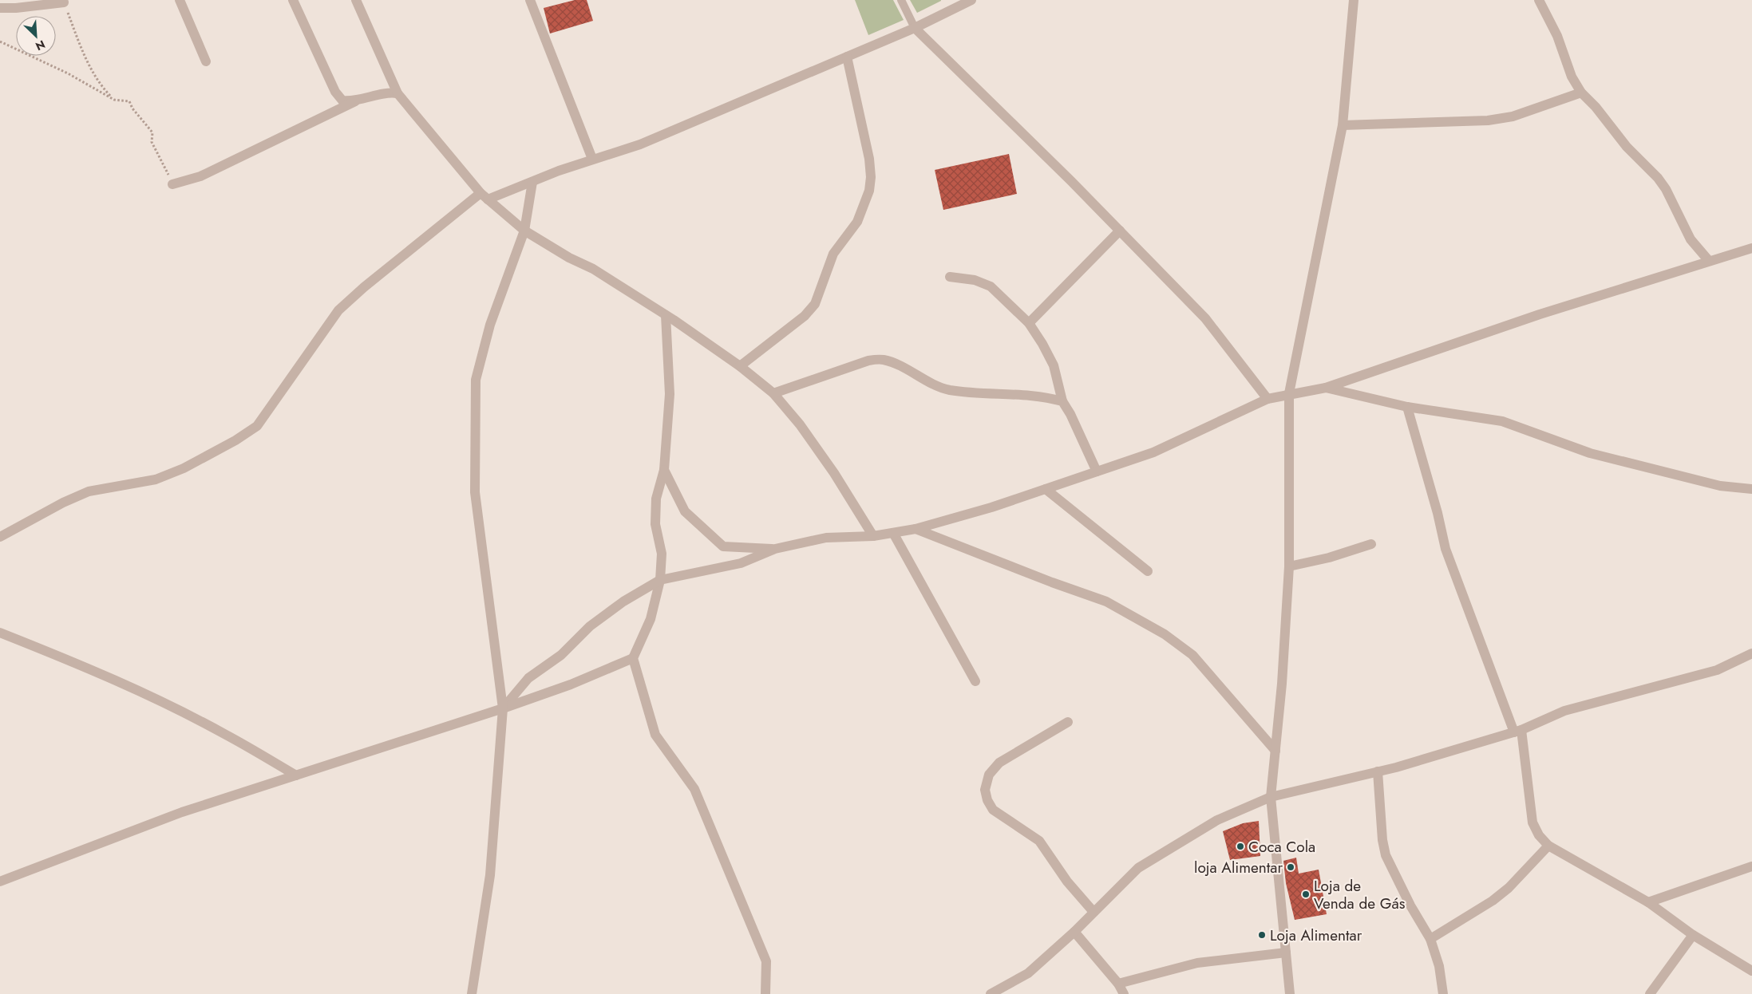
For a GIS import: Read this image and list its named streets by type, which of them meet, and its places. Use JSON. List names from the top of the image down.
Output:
{
  "places": [
    "Coca Cola",
    "loja Alimentar",
    "Loja de Venda de Gás",
    "Loja Alimentar"
  ],
  "north": "bottom right"
}
